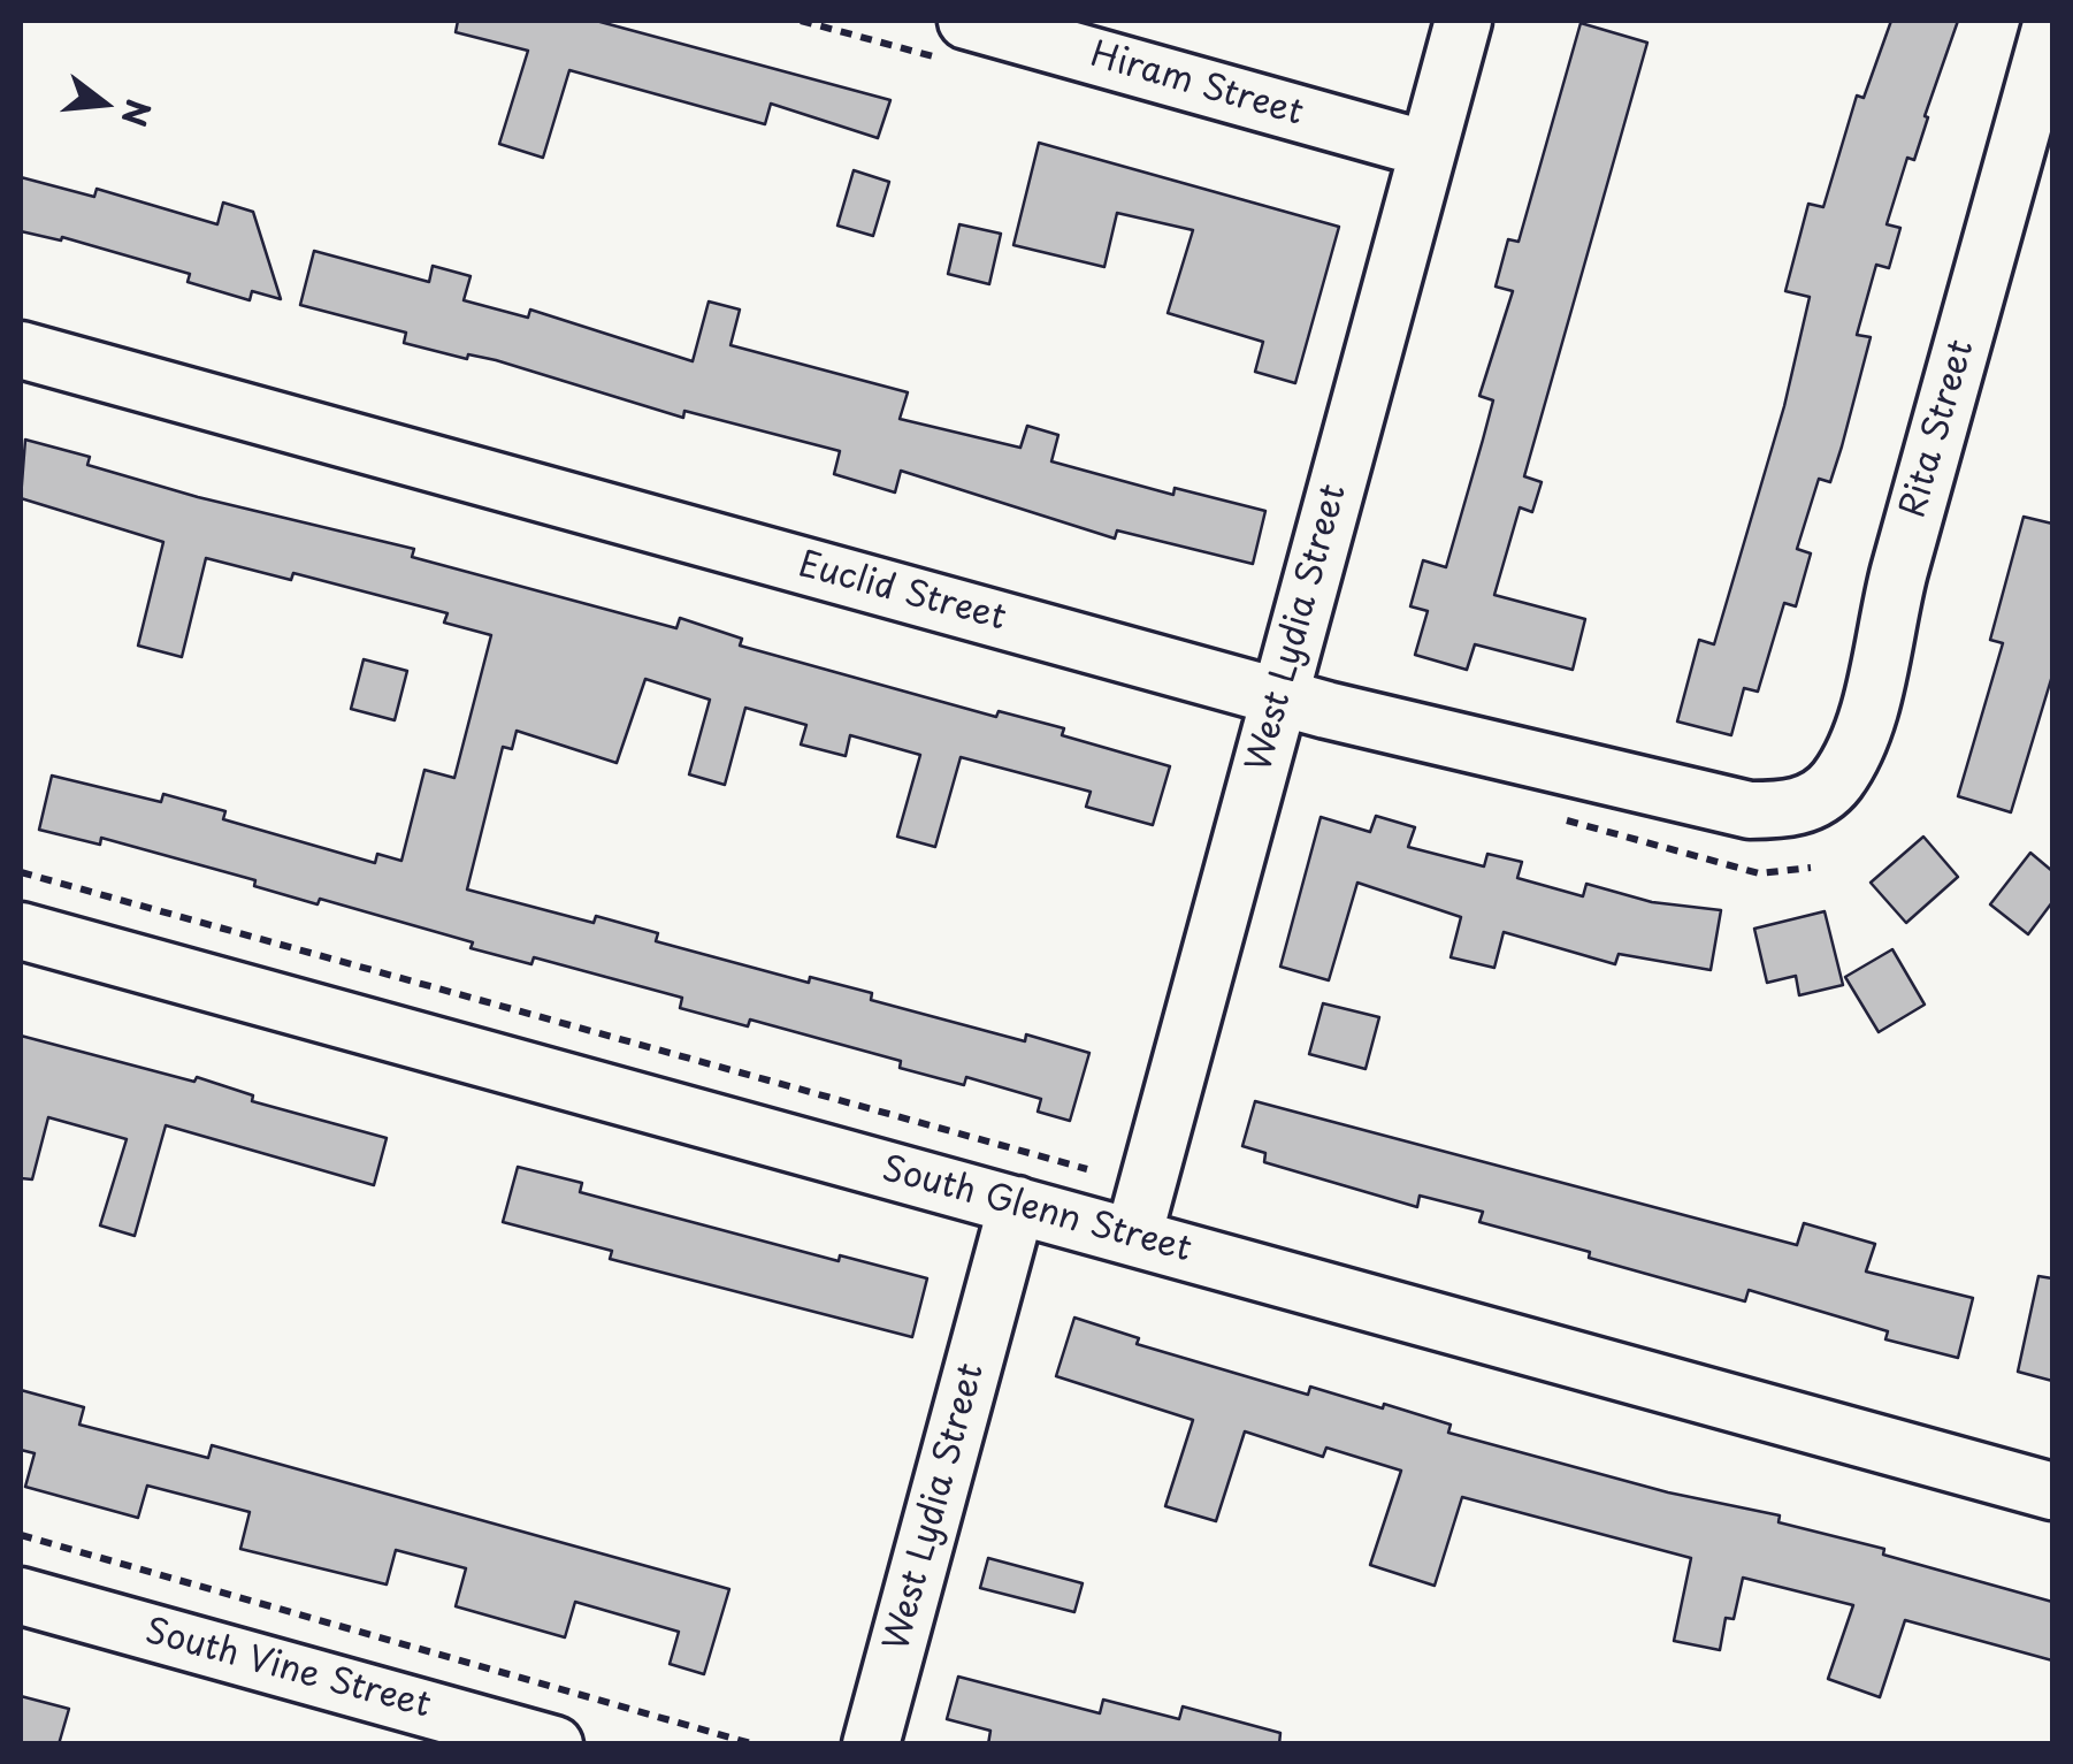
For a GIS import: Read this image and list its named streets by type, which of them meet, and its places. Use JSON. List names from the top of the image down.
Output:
{
  "streets": {
    "street": [
      "Hiram Street",
      "Rita Street",
      "Euclid Street",
      "West Lydia Street",
      "South Glenn Street",
      "South Vine Street"
    ]
  },
  "crossings": [
    ["Hiram Street", "West Lydia Street"],
    ["Rita Street", "Euclid Street"],
    ["Euclid Street", "West Lydia Street"],
    ["West Lydia Street", "South Glenn Street"]
  ],
  "north": "right"
}
